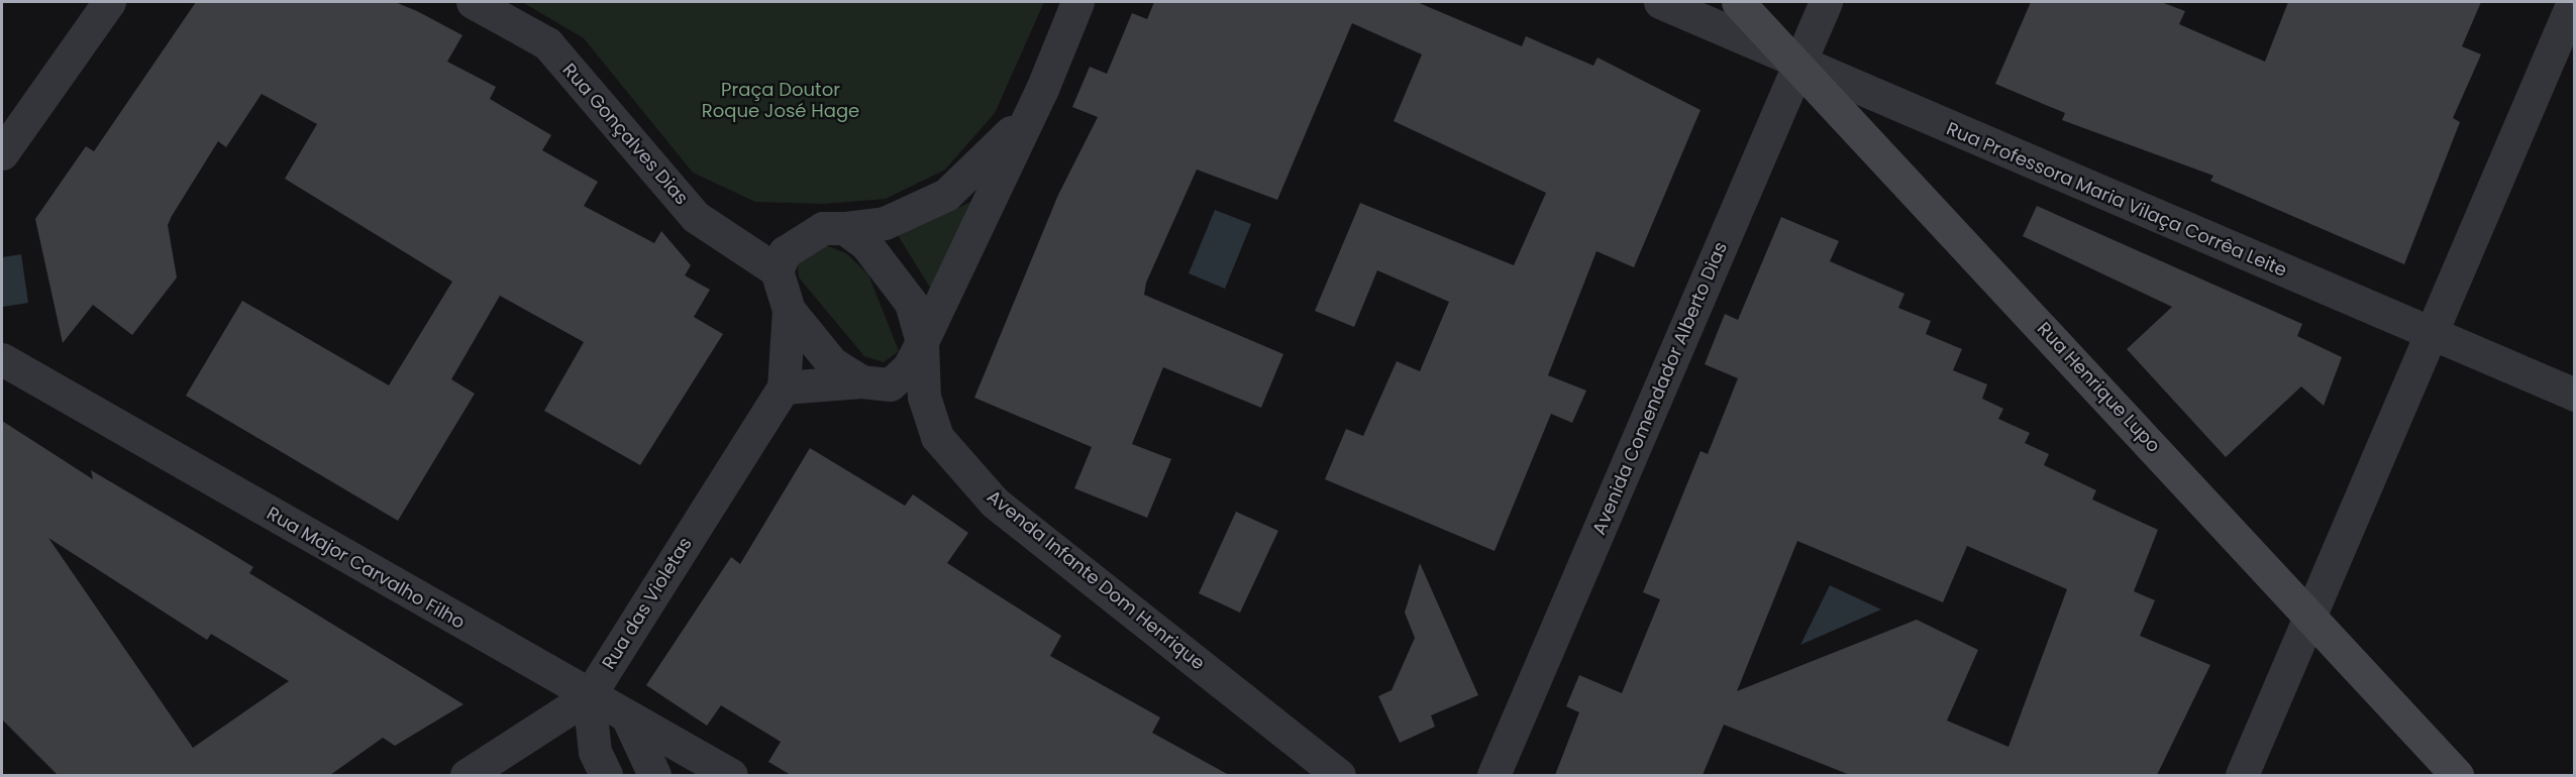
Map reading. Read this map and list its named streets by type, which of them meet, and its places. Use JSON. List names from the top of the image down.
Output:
{
  "streets": {
    "street": [
      "Rua Gonçalves Dias",
      "Rua Professora Maria Vilaça Corrêa Leite",
      "Rua Henrique Lupo",
      "Avenida Comendador Alberto Dias",
      "Rua Major Carvalho Filho",
      "Avenda Infante Dom Henrique",
      "Rua das Violetas"
    ]
  },
  "crossings": [
    ["Rua Gonçalves Dias", "Avenda Infante Dom Henrique"],
    ["Rua Gonçalves Dias", "Rua das Violetas"],
    ["Rua Professora Maria Vilaça Corrêa Leite", "Rua Henrique Lupo"],
    ["Rua Professora Maria Vilaça Corrêa Leite", "Avenida Comendador Alberto Dias"],
    ["Rua Henrique Lupo", "Avenida Comendador Alberto Dias"],
    ["Rua Major Carvalho Filho", "Rua das Violetas"],
    ["Avenda Infante Dom Henrique", "Rua das Violetas"]
  ],
  "parks": ["Praça Doutor Roque José Hage"]
}
